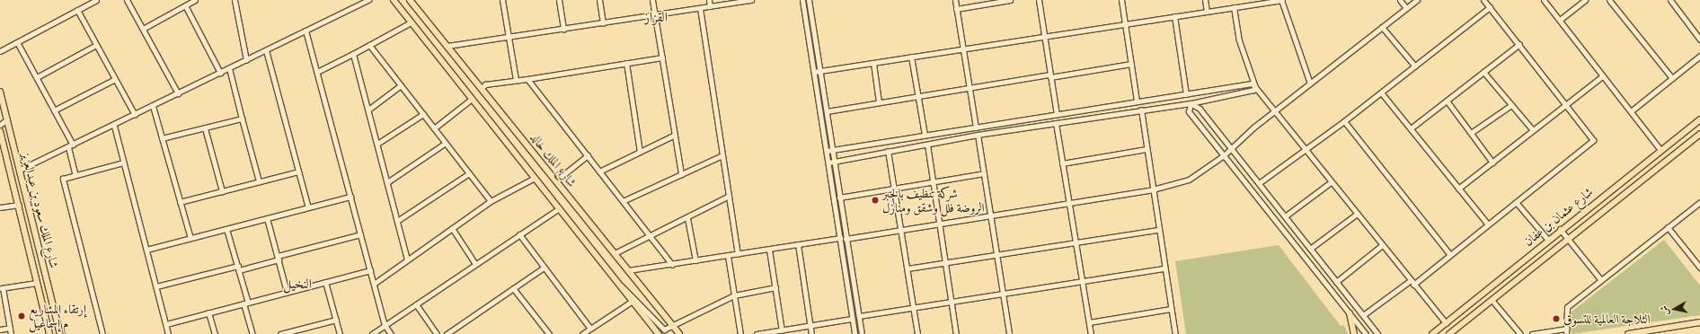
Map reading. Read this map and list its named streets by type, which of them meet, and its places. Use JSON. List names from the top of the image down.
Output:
{
  "streets": {
    "main road": ["شارع الملك خالد", "شارع الملك سعود بن عبدالعزيز", "شارع عثمان بن عفان"]
  },
  "districts": ["القزاز", "النخيل"],
  "places": ["شركة تنظيف بالخبر الروضة فلل وشقق ومنازل", "إرتقاء المشاريع م إسماعيل", "الثلاجة العالمية للتسوق"],
  "north": "left"
}
